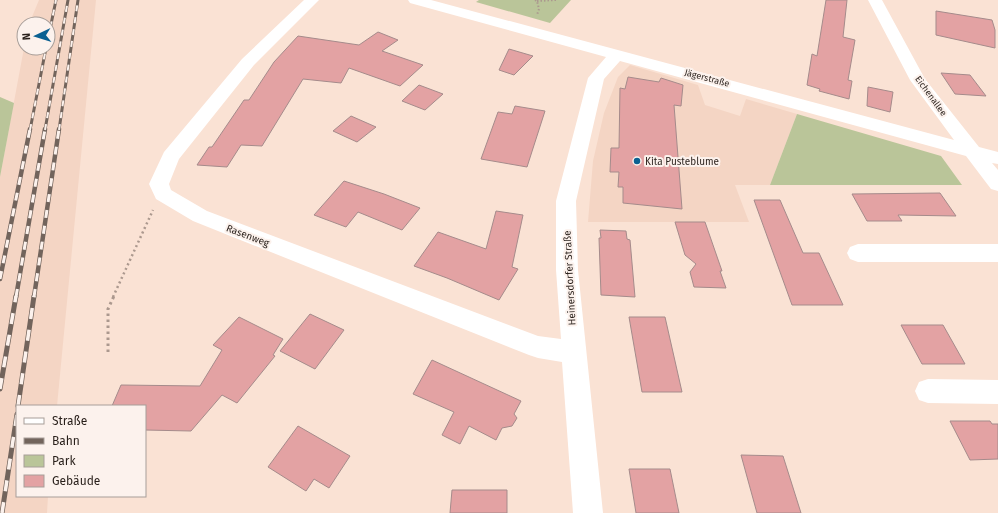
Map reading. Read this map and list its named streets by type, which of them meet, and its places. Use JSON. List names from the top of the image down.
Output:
{
  "streets": {
    "street": [
      "Jägerstraße",
      "Eichenallee",
      "Rasenweg",
      "Heinersdorfer Straße"
    ]
  },
  "crossings": [
    ["Jägerstraße", "Eichenallee"],
    ["Jägerstraße", "Heinersdorfer Straße"],
    ["Rasenweg", "Heinersdorfer Straße"]
  ],
  "places": ["Kita Pusteblume"],
  "legend": [
    "Straße",
    "Bahn",
    "Park",
    "Gebäude"
  ],
  "north": "left"
}
